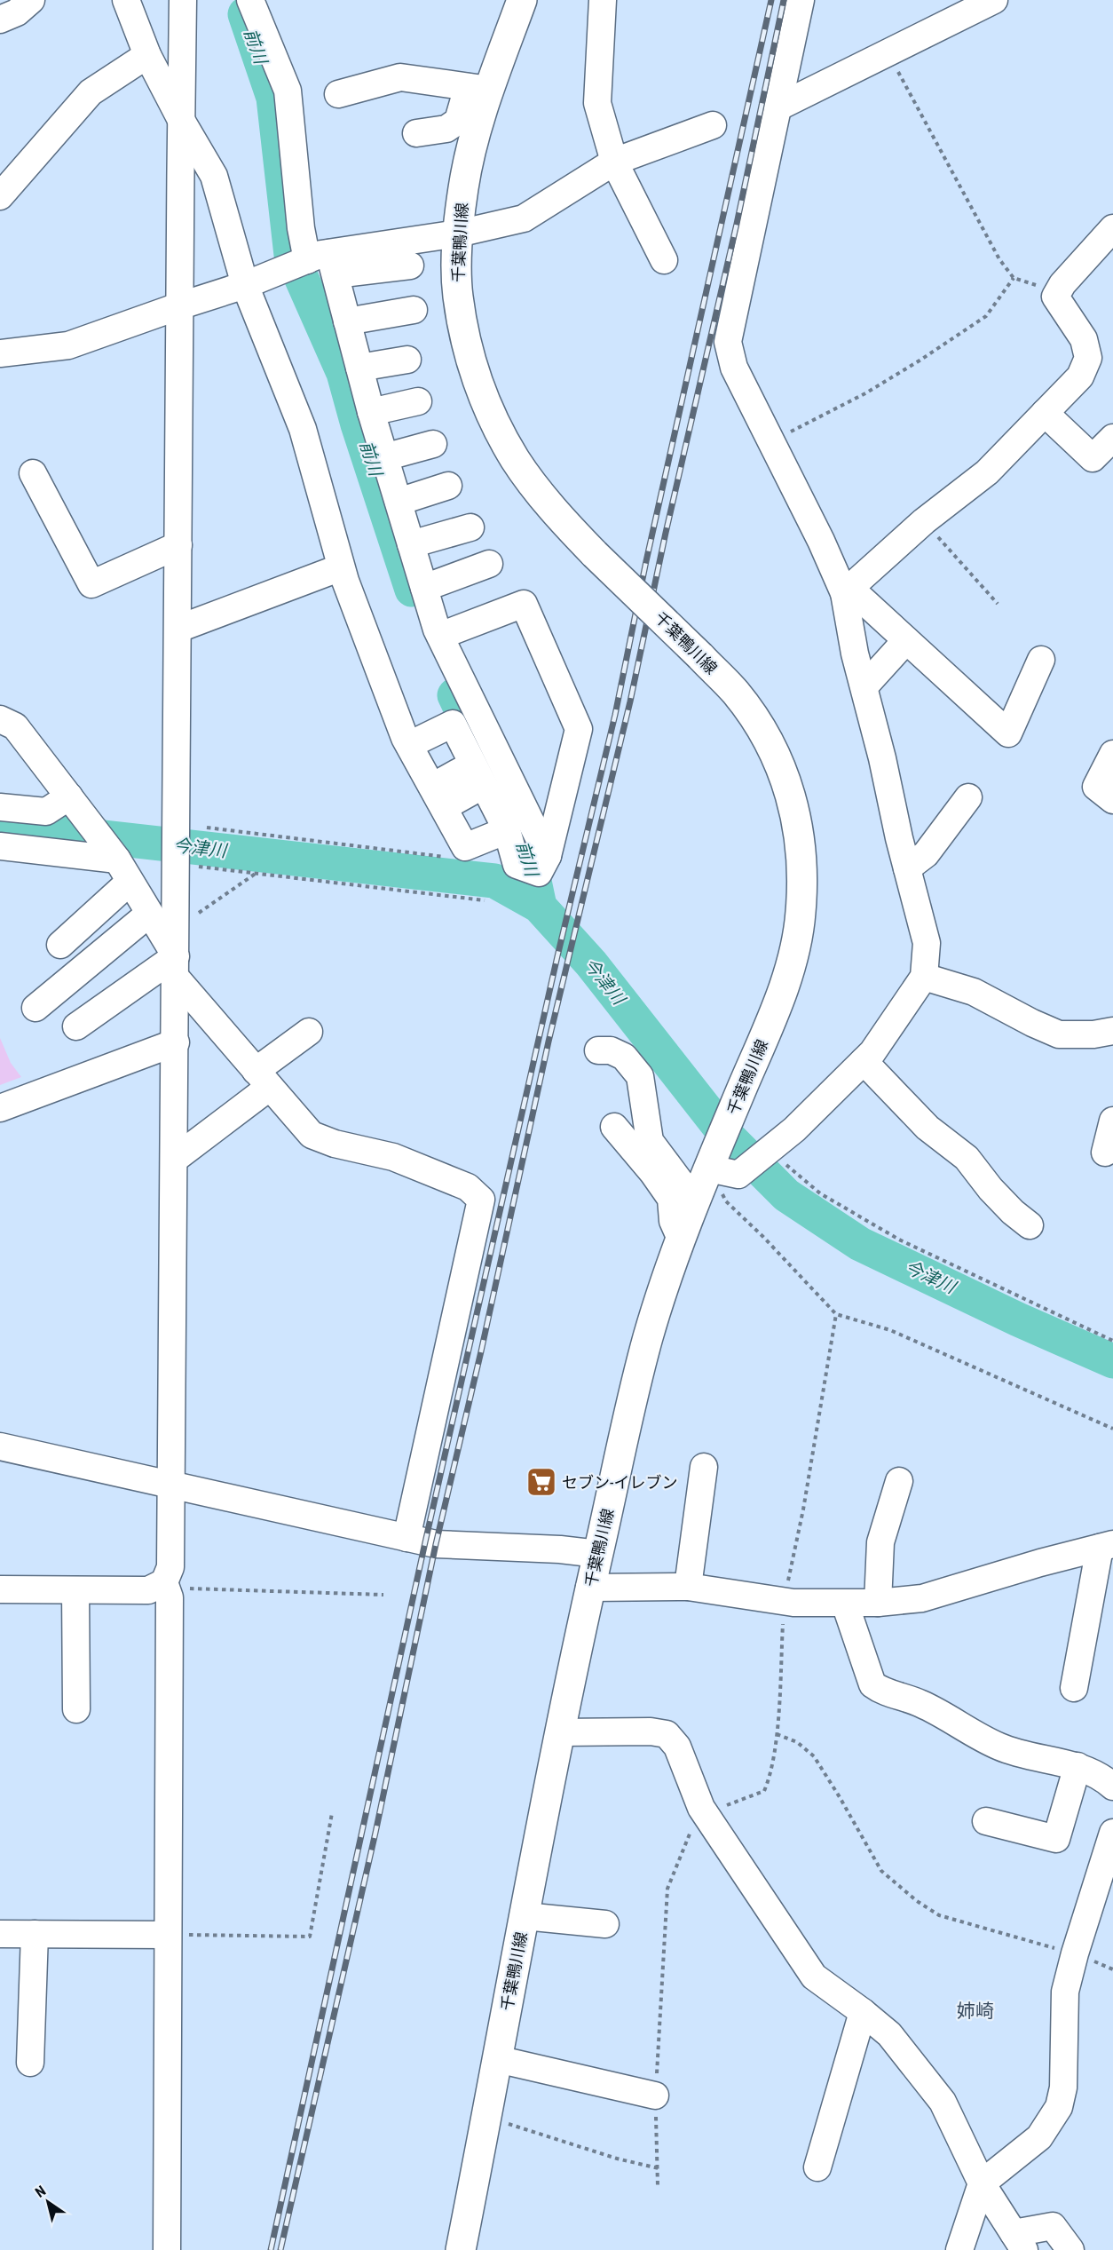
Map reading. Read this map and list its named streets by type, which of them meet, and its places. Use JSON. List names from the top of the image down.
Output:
{
  "streets": {
    "main road": ["千葉鴨川線"]
  },
  "districts": ["姉崎"],
  "water": ["前川", "今津川"],
  "places": {
    "supermarket": ["セブン-イレブン"]
  },
  "north": "top left"
}
